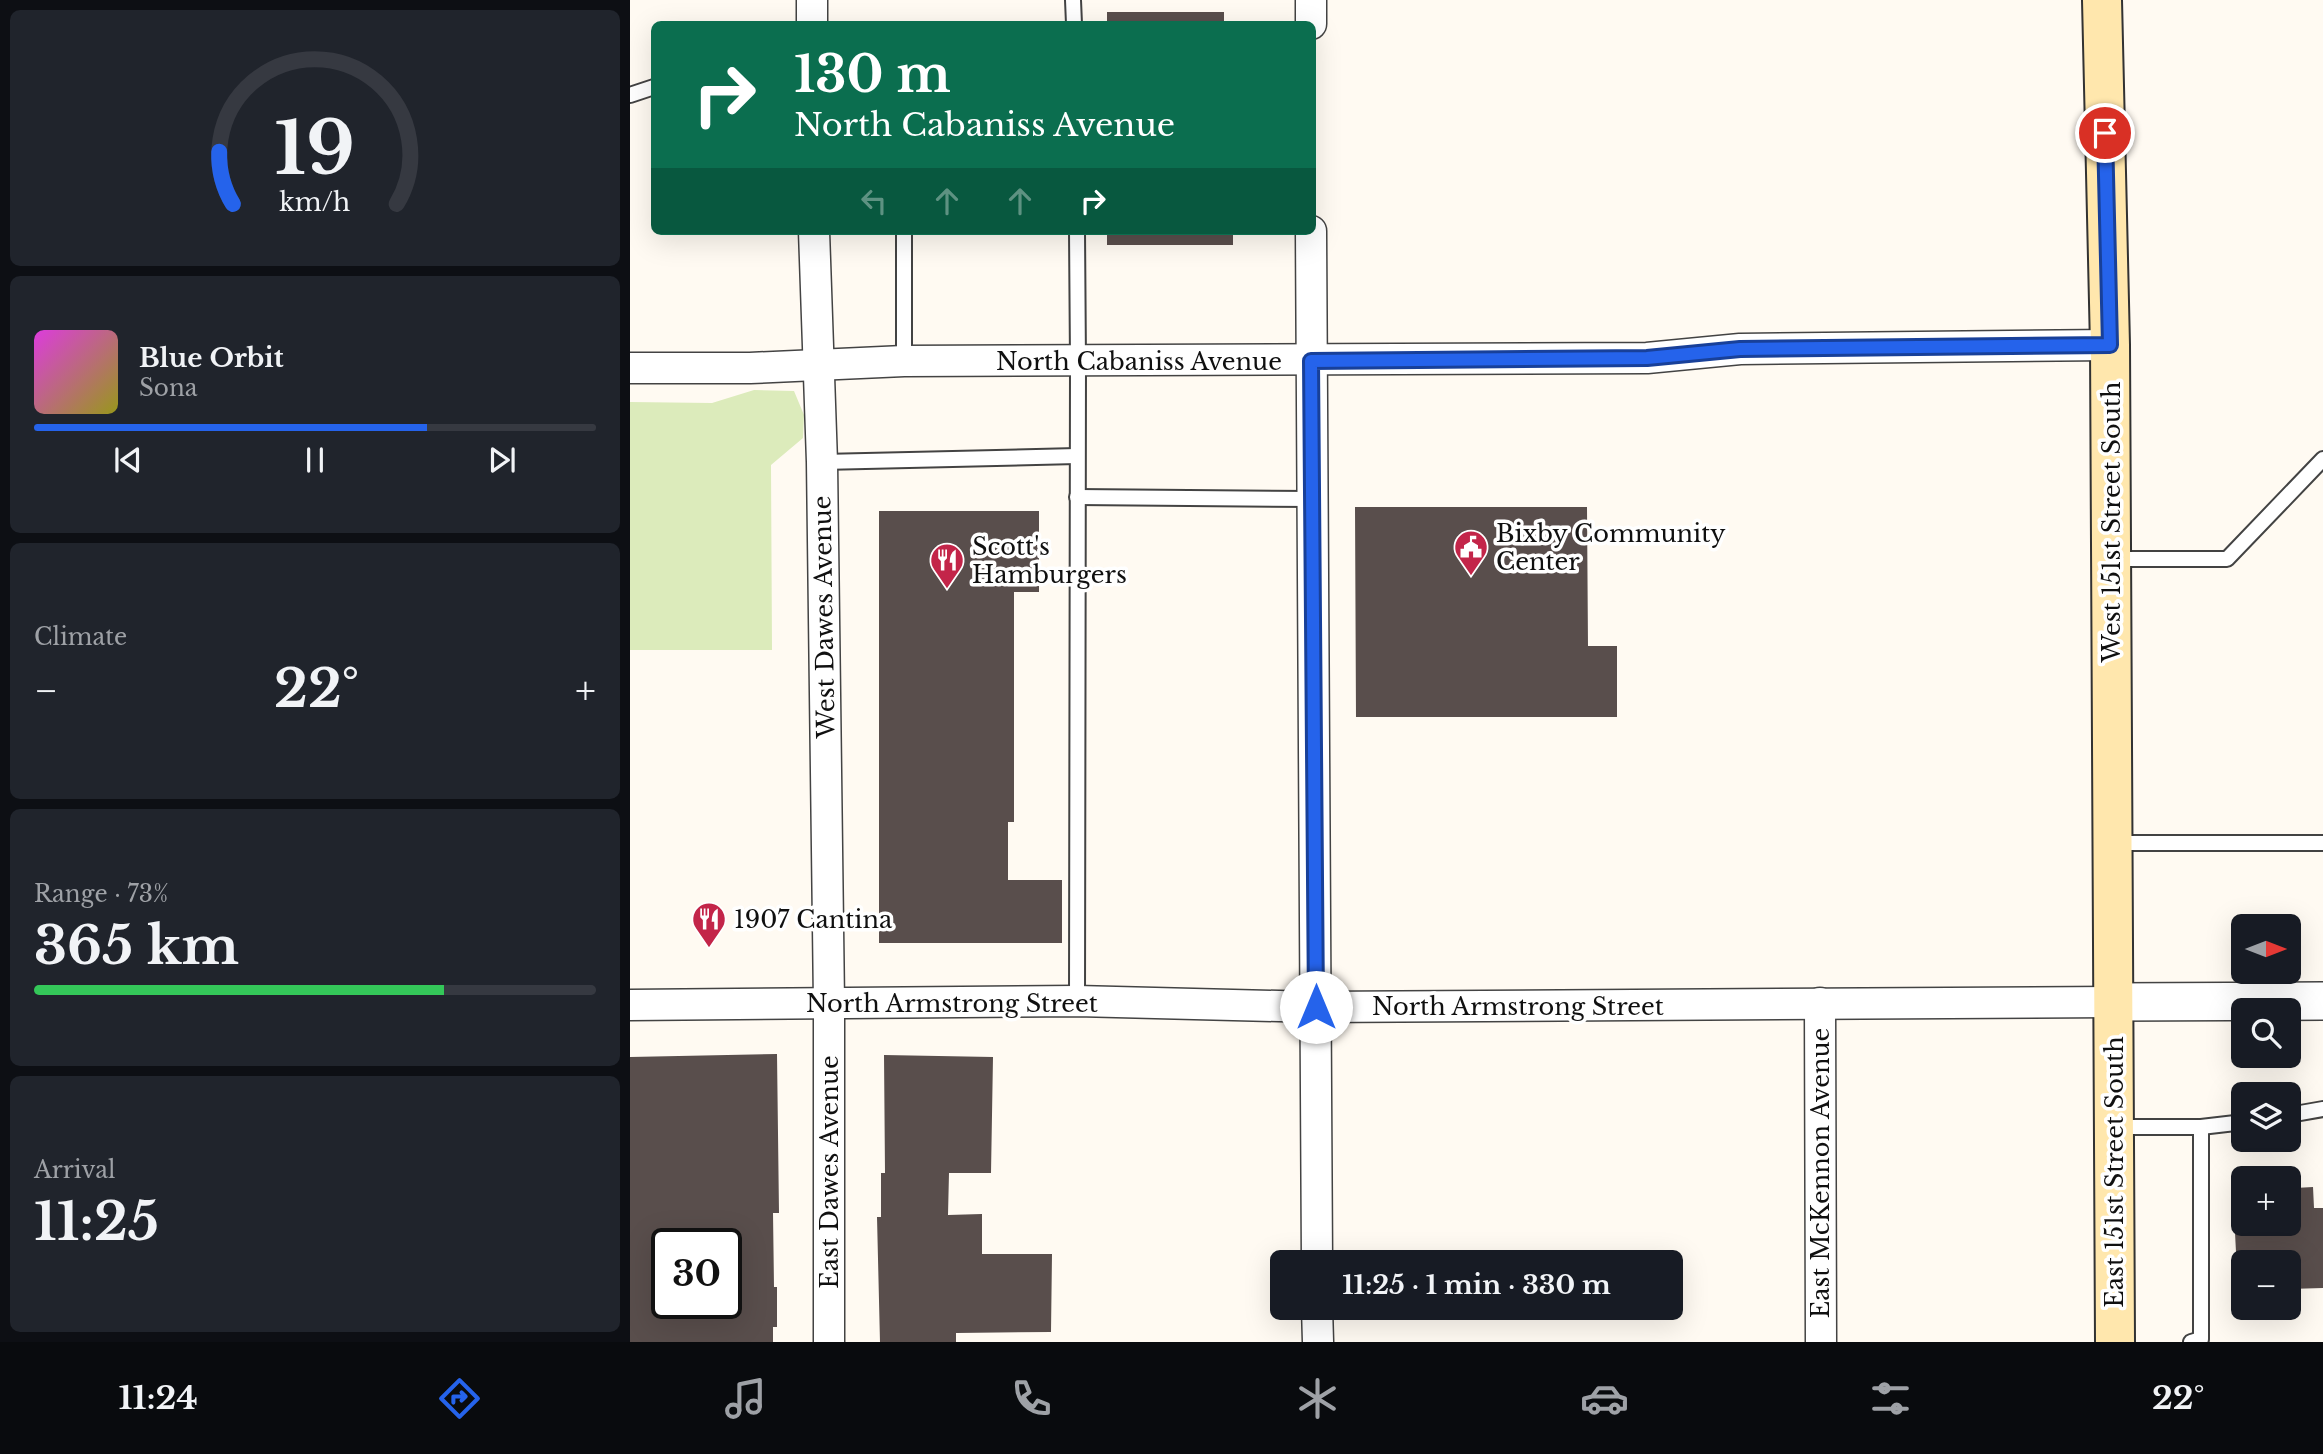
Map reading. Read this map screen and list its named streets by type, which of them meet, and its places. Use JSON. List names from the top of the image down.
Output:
{
  "streets": {
    "main road": ["West 151st Street South", "East 151st Street South"],
    "street": [
      "North Cabaniss Avenue",
      "West Dawes Avenue",
      "North Armstrong Street",
      "East Dawes Avenue",
      "East McKennon Avenue"
    ]
  },
  "crossings": [
    ["North Cabaniss Avenue", "West 151st Street South"],
    ["North Cabaniss Avenue", "West Dawes Avenue"],
    ["West 151st Street South", "North Armstrong Street"],
    ["West 151st Street South", "East 151st Street South"],
    ["West Dawes Avenue", "North Armstrong Street"],
    ["West Dawes Avenue", "East Dawes Avenue"],
    ["North Armstrong Street", "East Dawes Avenue"],
    ["North Armstrong Street", "East 151st Street South"],
    ["North Armstrong Street", "East McKennon Avenue"]
  ],
  "places": {
    "public building": ["Bixby Community Center"],
    "restaurant": ["Scott's Hamburgers", "1907 Cantina"]
  },
  "north": "right",
  "page": {
    "turn": ["130 m", "North Cabaniss Avenue"],
    "song": ["Blue Orbit", "Sona"],
    "tile": [
      "Climate",
      ["Range · 73%", "365 km"],
      ["Arrival", "11:25"]
    ],
    "heat": ["−", "22°", "+"],
    "map_buttons": ["+", "−"],
    "limit": "30",
    "trip": "11:25 · 1 min · 330 m",
    "tabs": ["11:24", "22°"],
    "gauge": ["19", "km/h"]
  }
}
